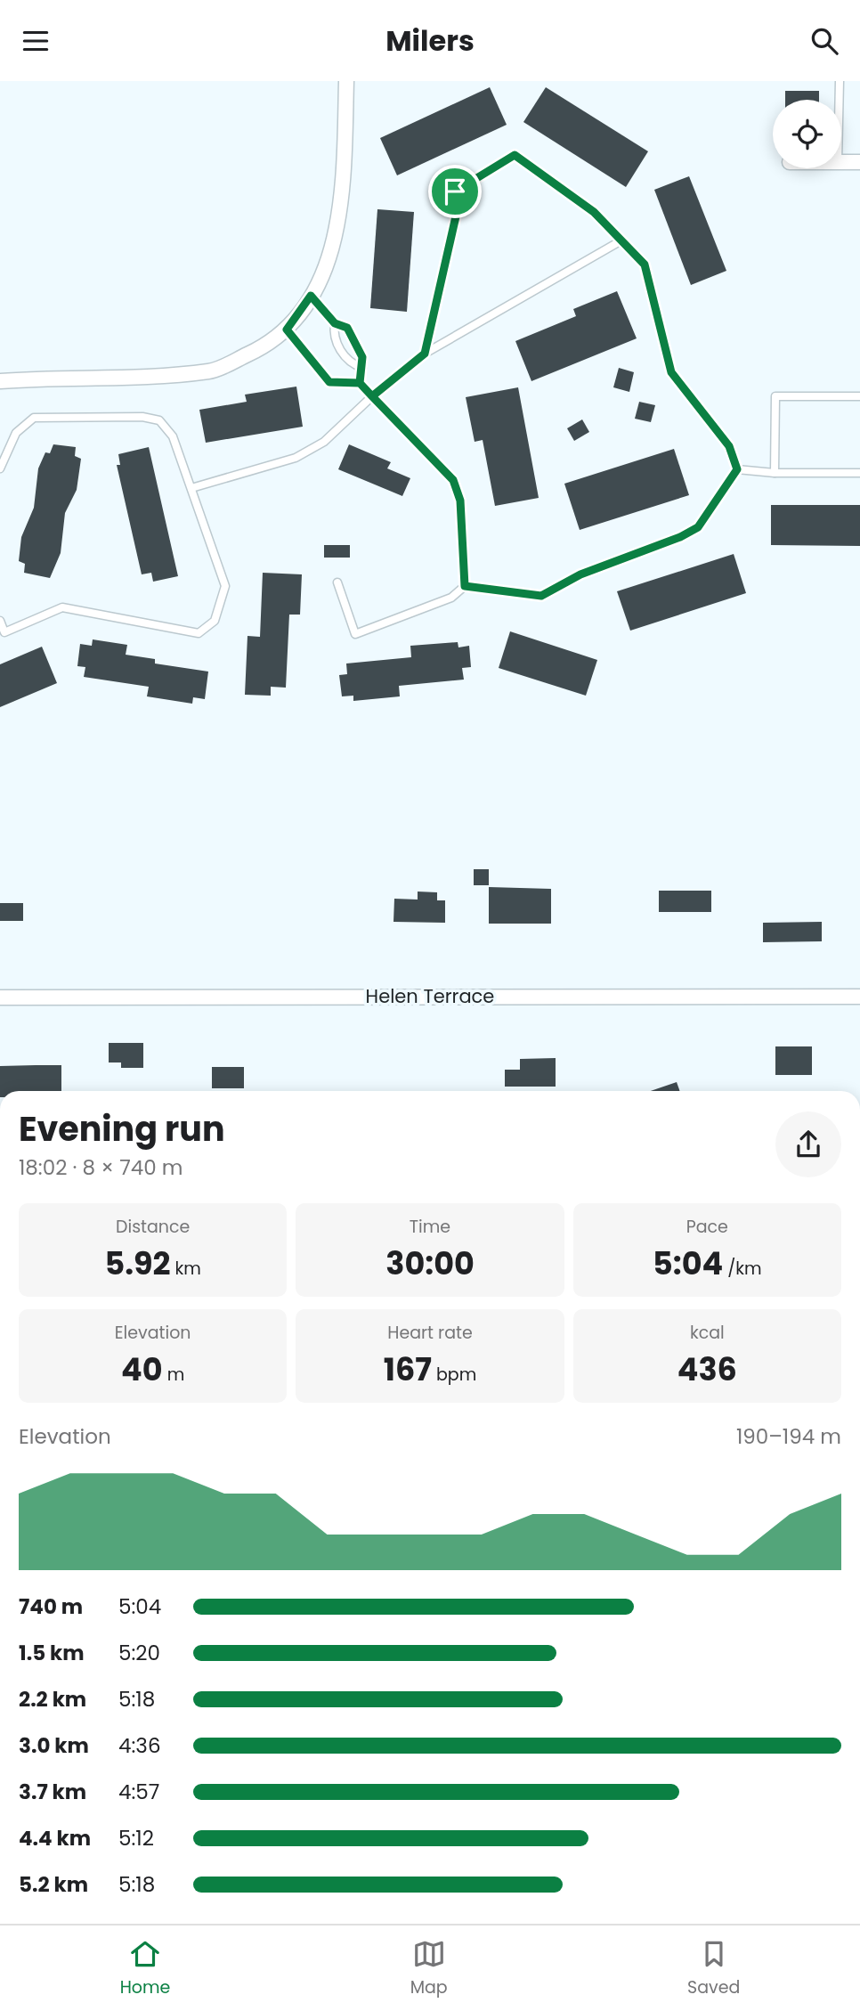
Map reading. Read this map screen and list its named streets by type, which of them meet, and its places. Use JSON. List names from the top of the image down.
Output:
{
  "streets": {
    "street": ["Helen Terrace"]
  },
  "page": {
    "header": "Milers",
    "heading": ["Evening run", "18:02 · 8 × 740 m"],
    "stats": [
      ["Distance", "5.92 km"],
      ["Time", "30:00"],
      ["Pace", "5:04 /km"],
      ["Elevation", "40 m"],
      ["Heart rate", "167 bpm"],
      ["kcal", "436"]
    ],
    "chart": ["Elevation", "190–194 m"],
    "list": [
      {
        "name": "740 m",
        "note": "5:04"
      },
      {
        "name": "1.5 km",
        "note": "5:20"
      },
      {
        "name": "2.2 km",
        "note": "5:18"
      },
      {
        "name": "3.0 km",
        "note": "4:36"
      },
      {
        "name": "3.7 km",
        "note": "4:57"
      },
      {
        "name": "4.4 km",
        "note": "5:12"
      },
      {
        "name": "5.2 km",
        "note": "5:18"
      }
    ],
    "tabs": ["Home", "Map", "Saved"]
  }
}
